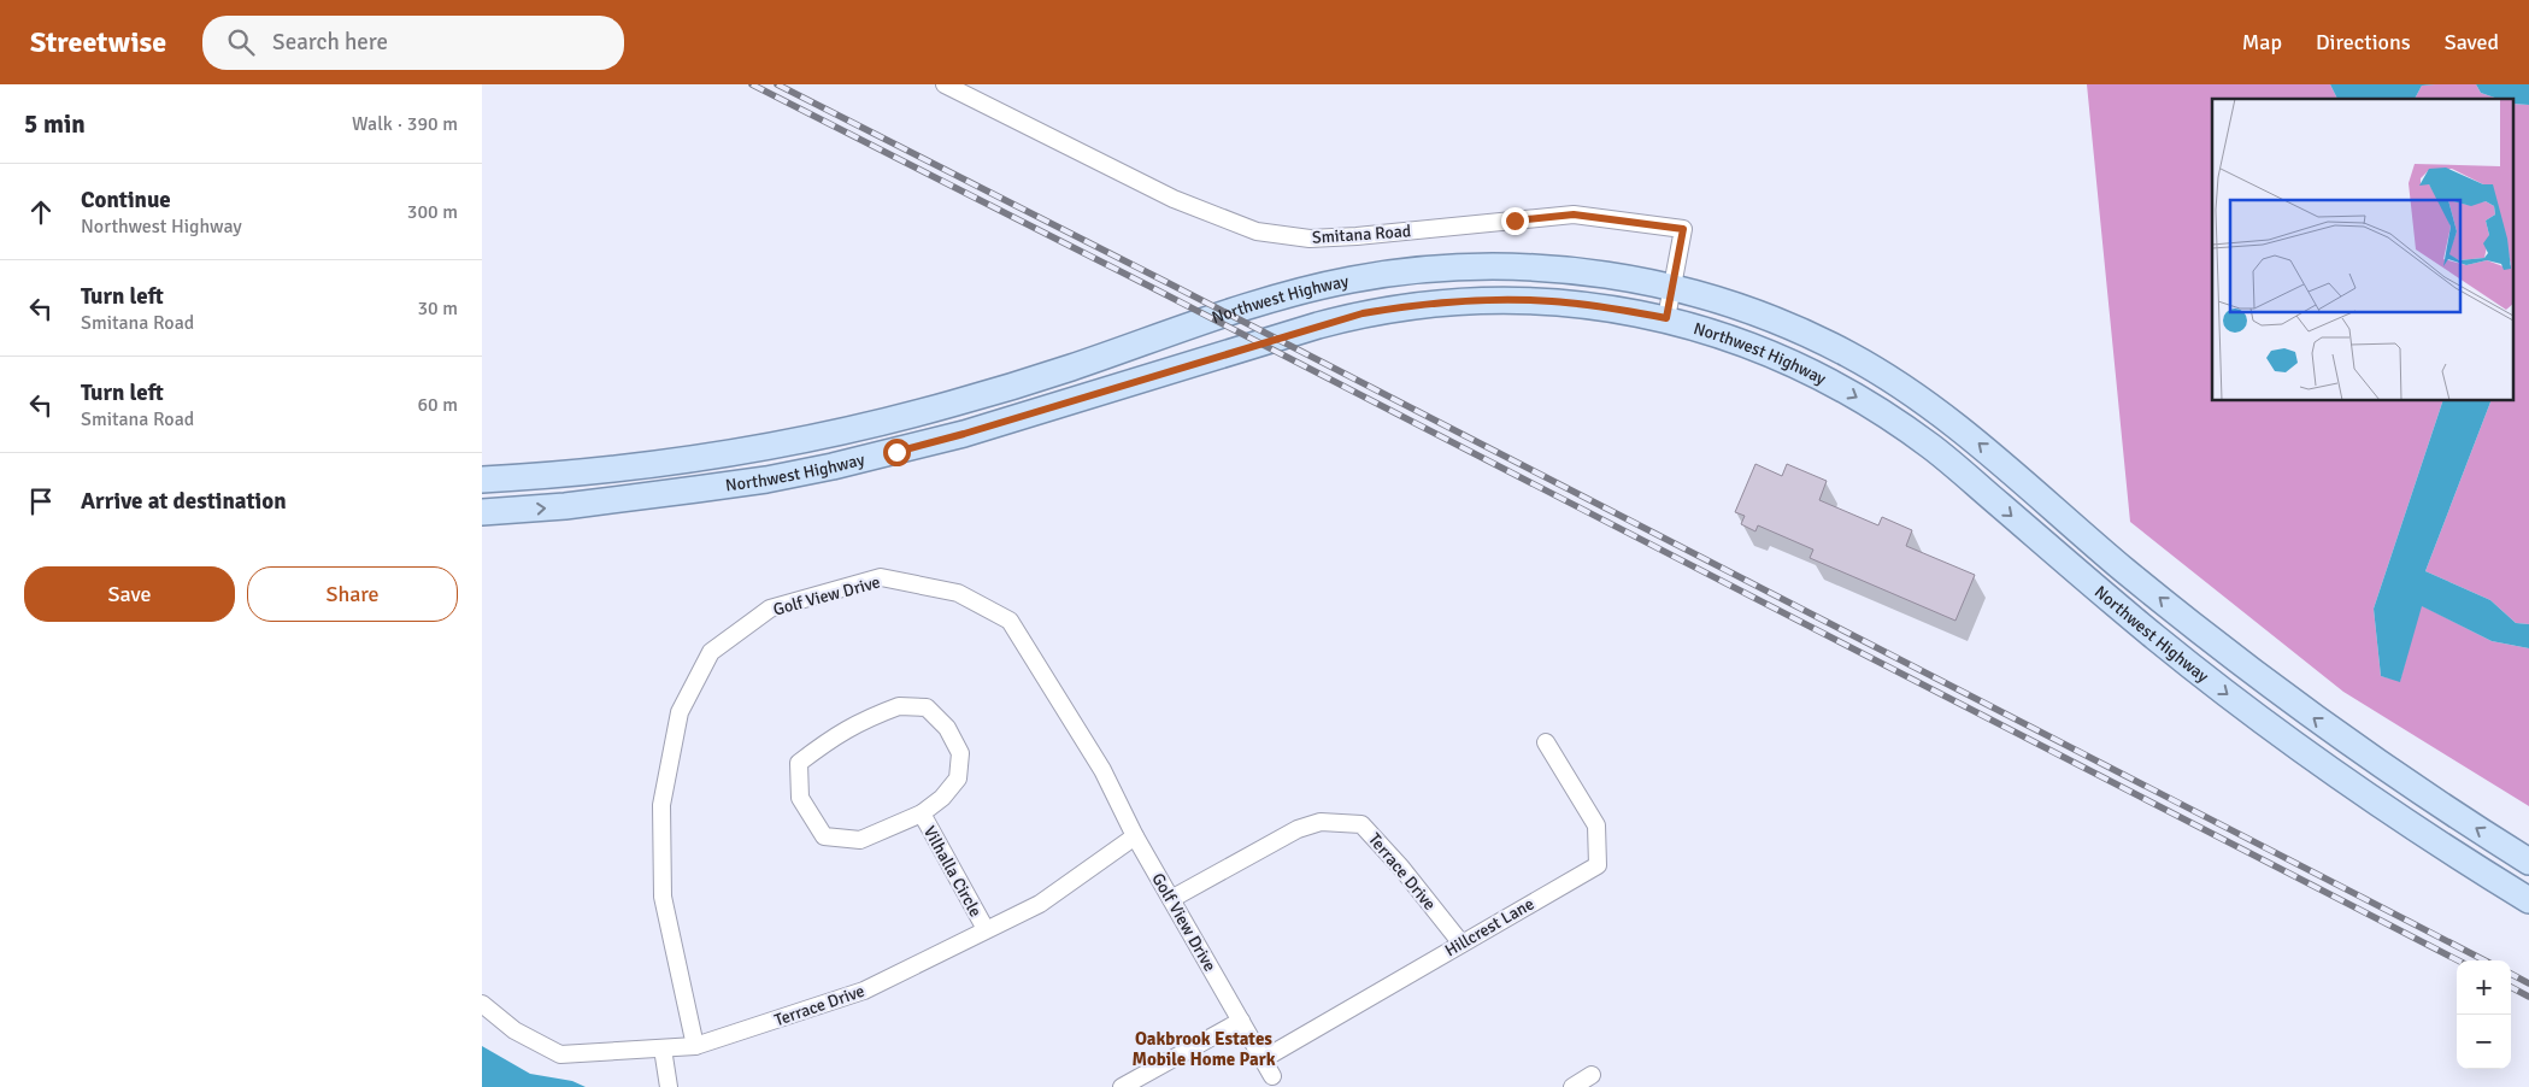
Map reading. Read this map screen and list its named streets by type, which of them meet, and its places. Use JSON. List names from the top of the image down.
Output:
{
  "streets": {
    "main road": ["Northwest Highway"],
    "street": [
      "Smitana Road",
      "Golf View Drive",
      "Vilhalla Circle",
      "Terrace Drive",
      "Hillcrest Lane"
    ]
  },
  "crossings": [
    ["Smitana Road", "Northwest Highway"],
    ["Golf View Drive", "Terrace Drive"],
    ["Golf View Drive", "Hillcrest Lane"],
    ["Vilhalla Circle", "Terrace Drive"],
    ["Terrace Drive", "Hillcrest Lane"]
  ],
  "districts": ["Oakbrook Estates Mobile Home Park"],
  "page": {
    "header": "Streetwise",
    "search": "Search here",
    "nav": ["Map", "Directions", "Saved"],
    "heading": ["5 min", "Walk · 390 m"],
    "list": [
      ["Continue", "Northwest Highway", "300 m"],
      ["Turn left", "Smitana Road", "30 m"],
      ["Turn left", "Smitana Road", "60 m"],
      "Arrive at destination"
    ],
    "buttons": ["Save", "Share"],
    "map_buttons": ["+", "−"]
  }
}
